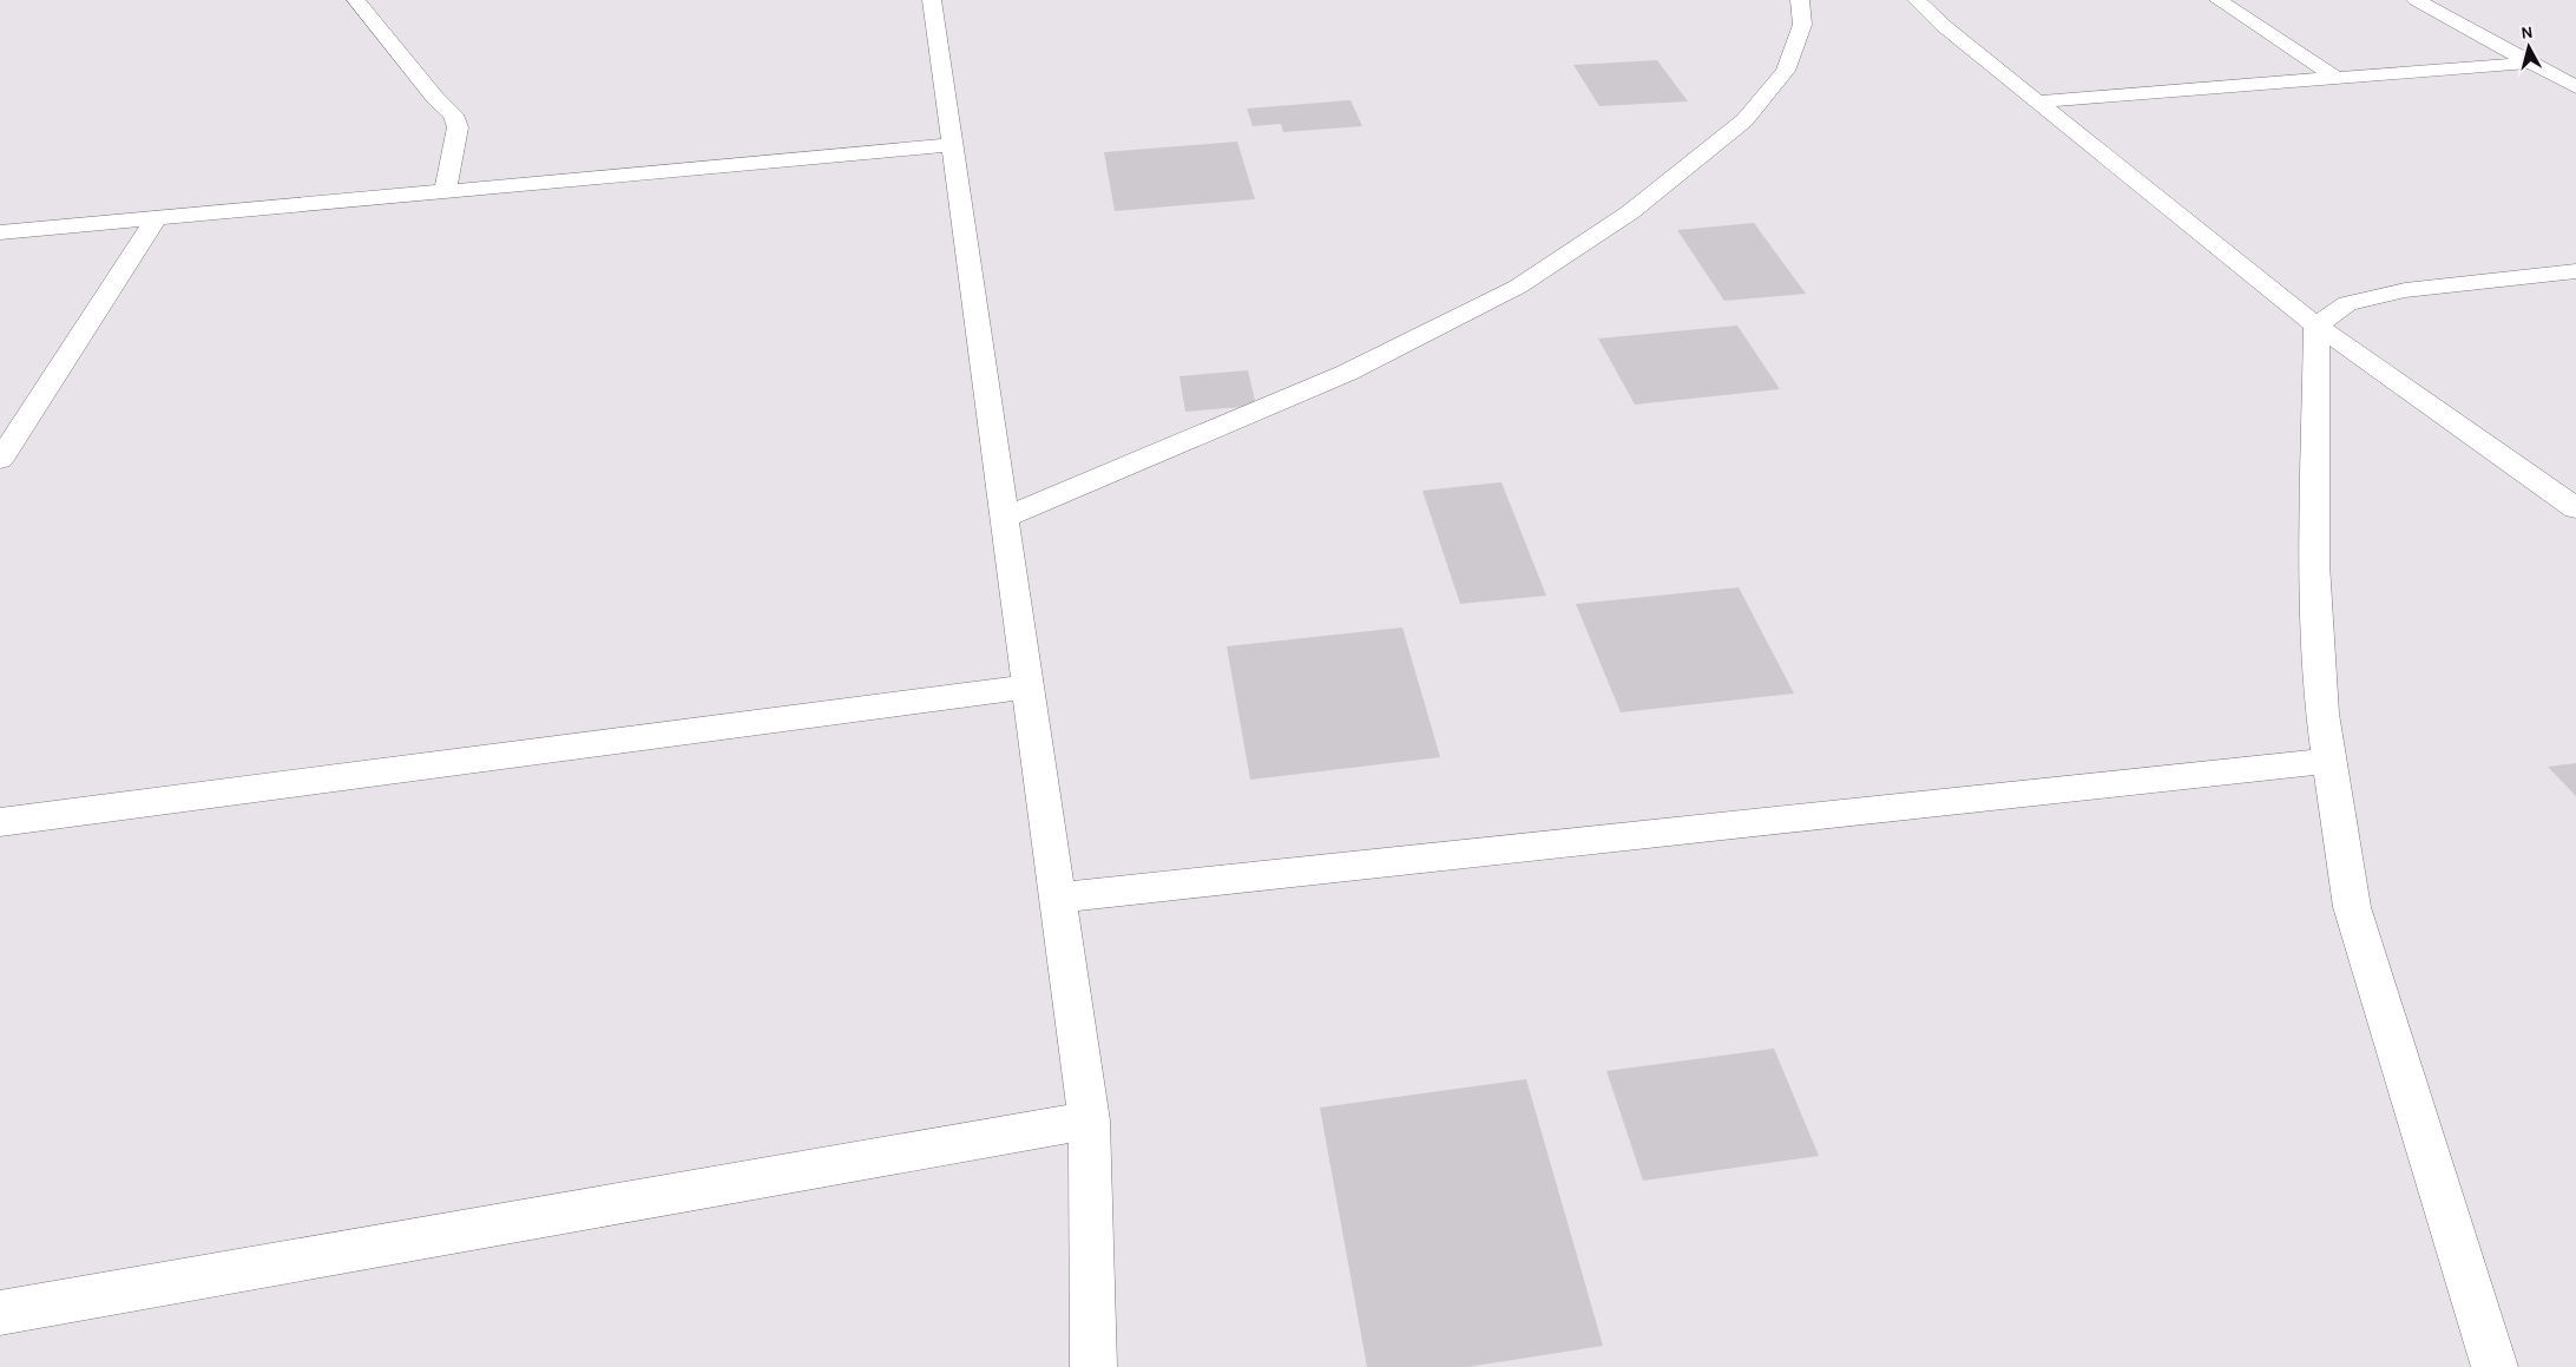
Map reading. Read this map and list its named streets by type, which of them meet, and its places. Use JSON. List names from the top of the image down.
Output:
{
  "north": "top"
}
